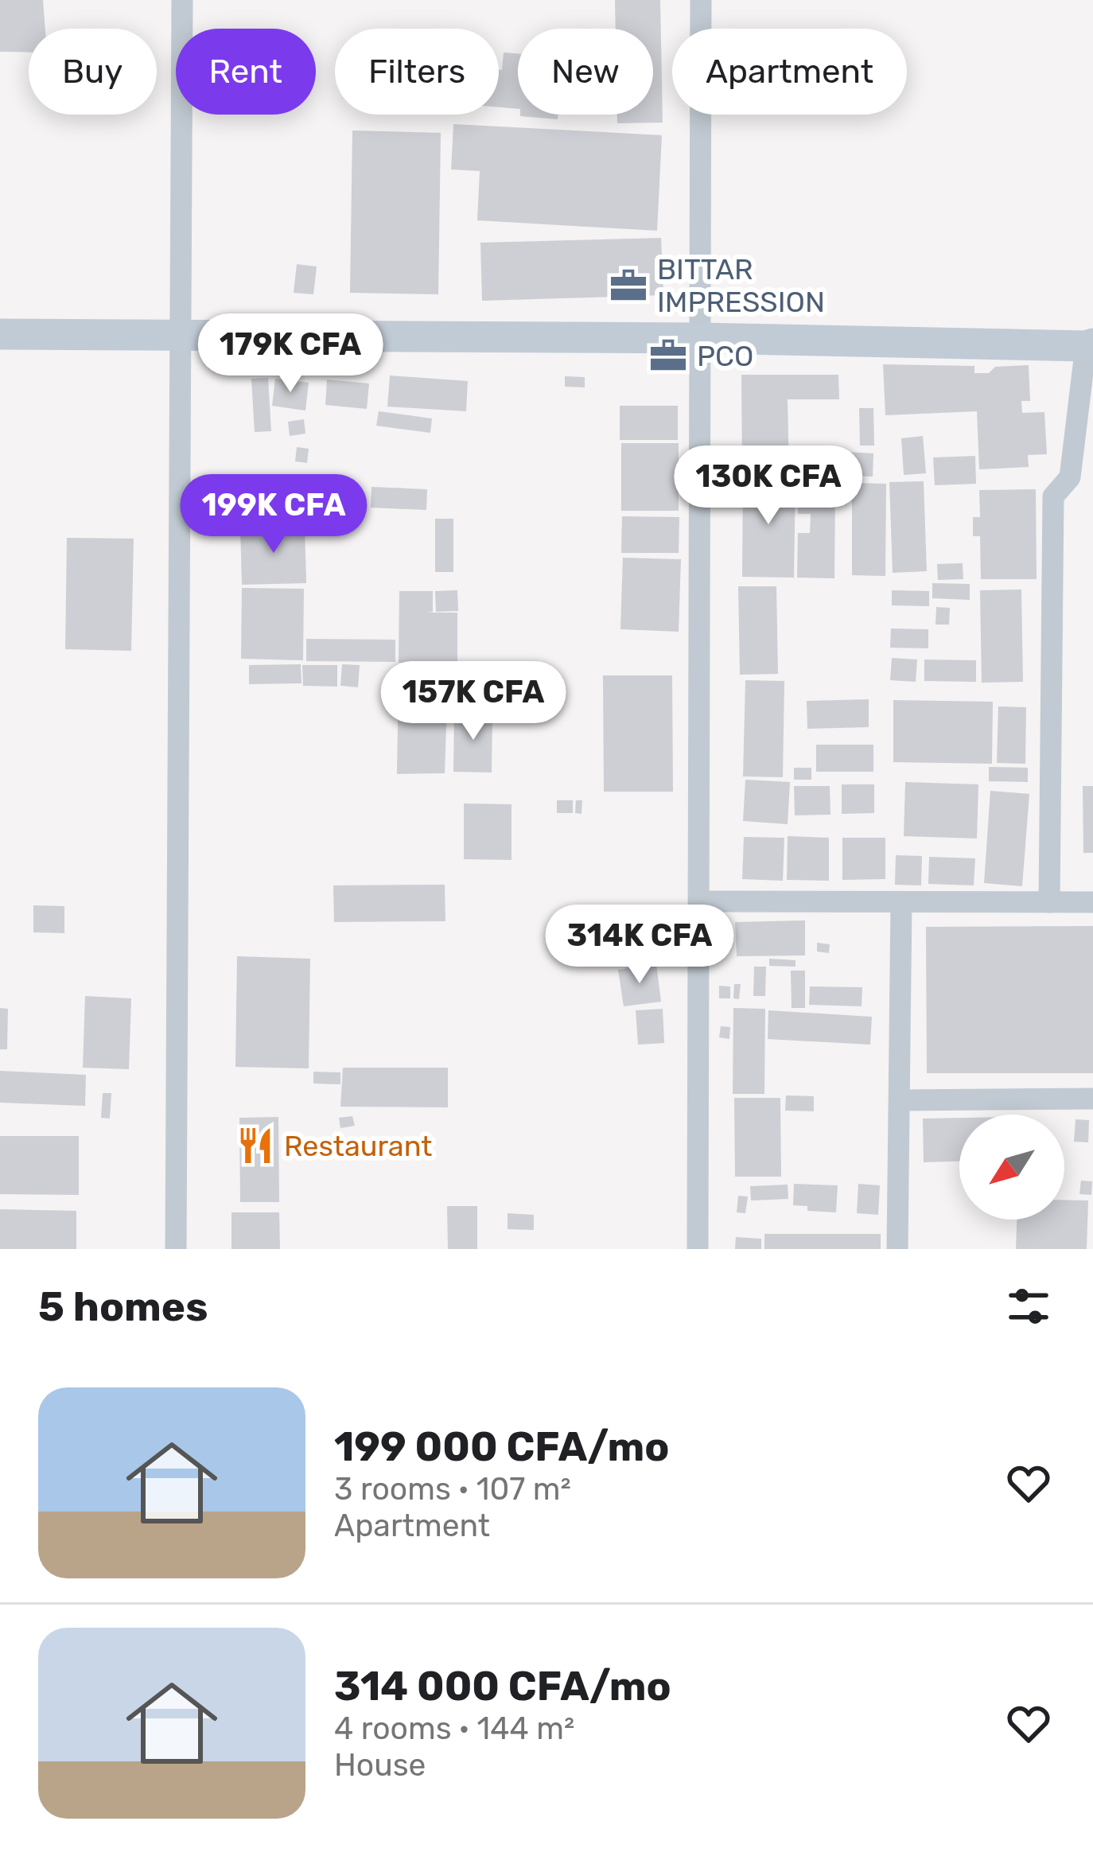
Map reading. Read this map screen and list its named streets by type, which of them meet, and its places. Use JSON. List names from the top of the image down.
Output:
{
  "places": {
    "office": ["BITTAR IMPRESSION", "PCO"],
    "restaurant": ["Restaurant"]
  },
  "north": "bottom left",
  "page": {
    "chip": [
      "Buy",
      "Rent",
      "Filters",
      "New",
      "Apartment"
    ],
    "price": [
      "179K CFA",
      "130K CFA",
      "199K CFA",
      "157K CFA",
      "314K CFA"
    ],
    "heading": "5 homes",
    "list": [
      {
        "name": "199 000 CFA/mo",
        "note": "3 rooms · 107 m² · Apartment"
      },
      {
        "name": "314 000 CFA/mo",
        "note": "4 rooms · 144 m² · House"
      }
    ]
  }
}
